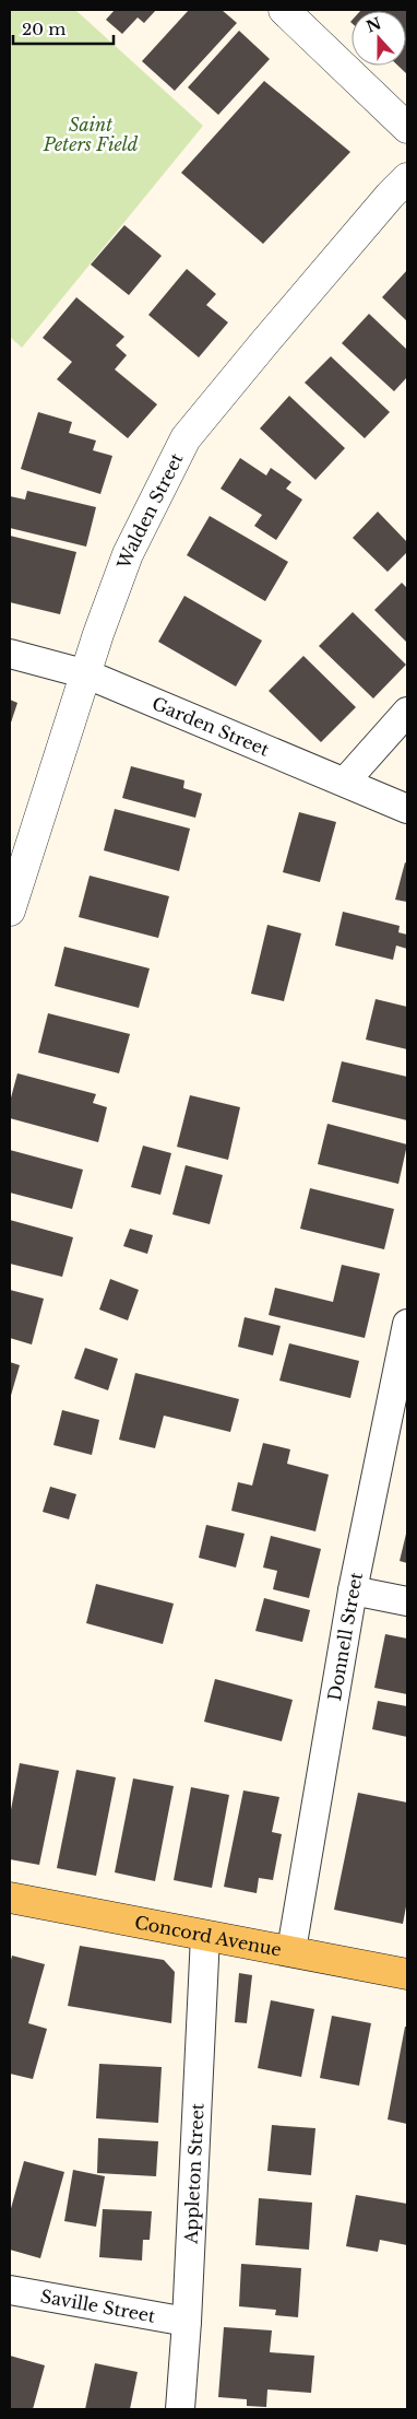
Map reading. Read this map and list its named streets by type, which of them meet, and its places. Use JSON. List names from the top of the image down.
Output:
{
  "streets": {
    "main road": ["Concord Avenue"],
    "street": [
      "Walden Street",
      "Garden Street",
      "Donnell Street",
      "Appleton Street",
      "Saville Street"
    ]
  },
  "crossings": [
    ["Walden Street", "Garden Street"],
    ["Donnell Street", "Concord Avenue"],
    ["Concord Avenue", "Appleton Street"],
    ["Appleton Street", "Saville Street"]
  ],
  "parks": ["Saint Peters Field"],
  "scale_bar": "20 m",
  "north": "top"
}
